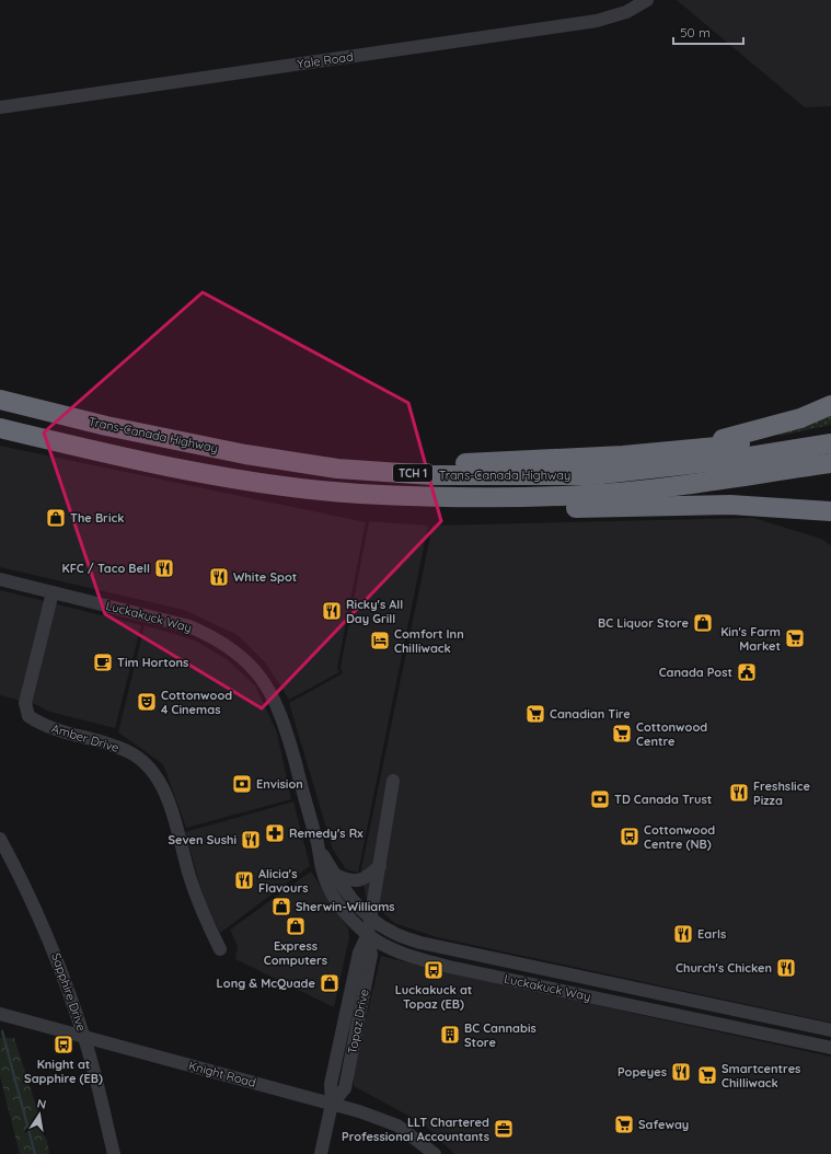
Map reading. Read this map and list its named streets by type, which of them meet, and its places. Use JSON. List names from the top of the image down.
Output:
{
  "streets": {
    "highway": ["Trans-Canada Highway", "TCH 1"],
    "street": [
      "Yale Road",
      "Luckakuck Way",
      "Amber Drive",
      "Sapphire Drive",
      "Topaz Drive",
      "Knight Road"
    ]
  },
  "crossings": [
    ["Luckakuck Way", "Amber Drive"],
    ["Luckakuck Way", "Topaz Drive"],
    ["Sapphire Drive", "Knight Road"],
    ["Topaz Drive", "Knight Road"]
  ],
  "places": {
    "shop": [
      "The Brick",
      "BC Liquor Store",
      "Sherwin-Williams",
      "Express Computers",
      "Long & McQuade"
    ],
    "restaurant": [
      "KFC / Taco Bell",
      "White Spot",
      "Ricky's All Day Grill",
      "Freshslice Pizza",
      "Seven Sushi",
      "Alicia's Flavours",
      "Earls",
      "Church's Chicken",
      "Popeyes"
    ],
    "supermarket": [
      "Kin's Farm Market",
      "Canadian Tire",
      "Cottonwood Centre",
      "Smartcentres Chilliwack",
      "Safeway"
    ],
    "hotel": ["Comfort Inn Chilliwack"],
    "cafe": ["Tim Hortons"],
    "public building": ["Canada Post"],
    "theatre": ["Cottonwood 4 Cinemas"],
    "bank": ["Envision", "TD Canada Trust"],
    "pharmacy": ["Remedy's Rx"],
    "bus stop": ["Cottonwood Centre (NB)", "Luckakuck at Topaz (EB)", "Knight at Sapphire (EB)"],
    "building": ["BC Cannabis Store"],
    "office": ["LLT Chartered Professional Accountants"]
  },
  "scale_bar": "50 m",
  "north": "top"
}
